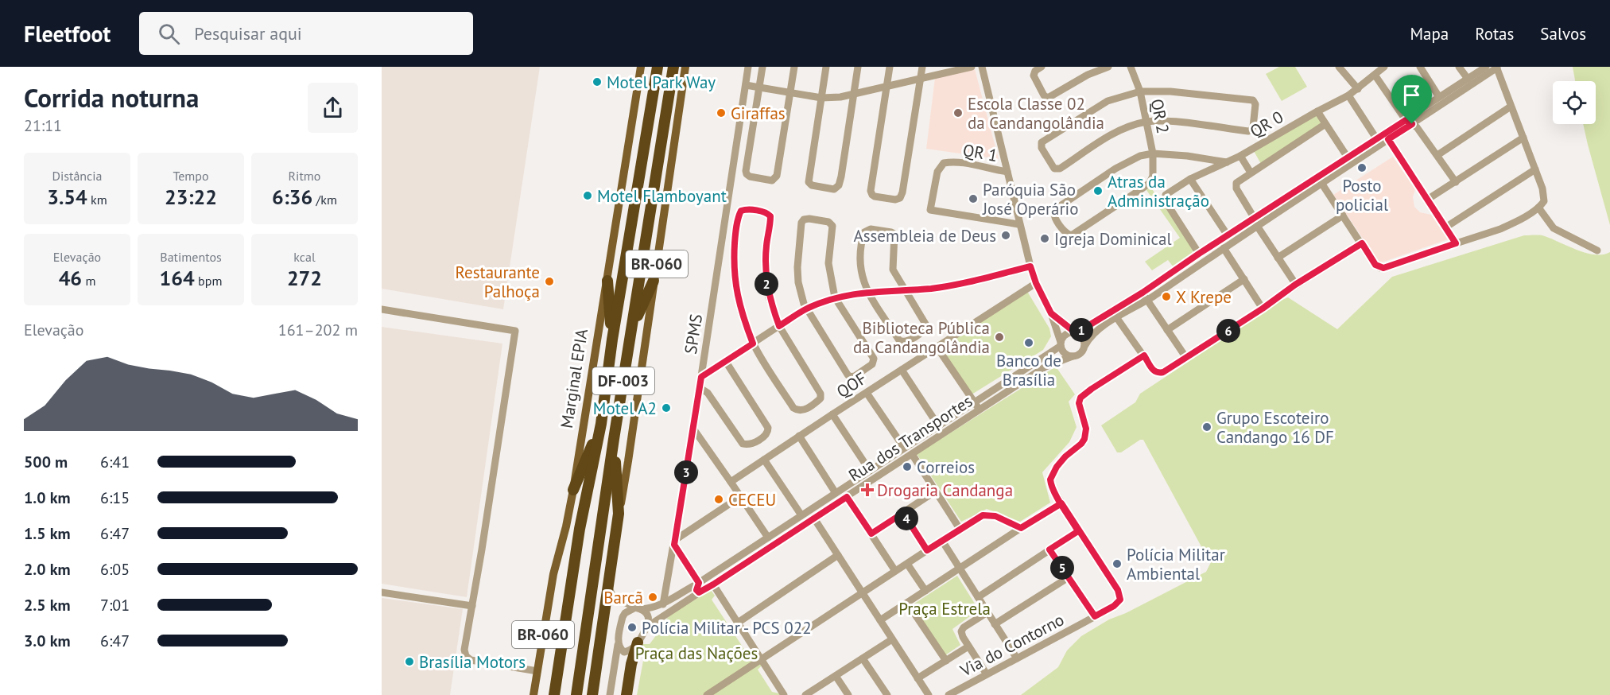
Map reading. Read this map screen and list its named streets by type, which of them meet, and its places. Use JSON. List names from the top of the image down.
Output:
{
  "streets": {
    "highway": ["BR-060", "DF-003"],
    "main road": ["Marginal EPIA"],
    "street": [
      "QR 2",
      "QR 0",
      "QR 1",
      "SPMS",
      "QOF",
      "Rua dos Transportes",
      "Via do Contorno"
    ]
  },
  "crossings": [
    ["SPMS", "Rua dos Transportes"]
  ],
  "parks": ["Praça Estrela", "Praça das Nações"],
  "places": {
    "other": [
      "Motel Park Way",
      "Giraffas",
      "Escola Classe 02 da Candangolândia",
      "Posto policial",
      "Atras da Administração",
      "Motel Flamboyant",
      "Paróquia São José Operário",
      "Assembleia de Deus",
      "Igreja Dominical",
      "Restaurante Palhoça",
      "X Krepe",
      "Biblioteca Pública da Candangolândia",
      "Banco de Brasília",
      "Motel A2",
      "Grupo Escoteiro Candango 16 DF",
      "Correios",
      "CECEU",
      "Polícia Militar Ambiental",
      "Barcã",
      "Polícia Militar - PCS 022",
      "Brasília Motors"
    ],
    "health": ["Drogaria Candanga"]
  },
  "page": {
    "header": "Fleetfoot",
    "search": "Pesquisar aqui",
    "nav": ["Mapa", "Rotas", "Salvos"],
    "heading": ["Corrida noturna", "21:11"],
    "stats": [
      ["Distância", "3.54 km"],
      ["Tempo", "23:22"],
      ["Ritmo", "6:36 /km"],
      ["Elevação", "46 m"],
      ["Batimentos", "164 bpm"],
      ["kcal", "272"]
    ],
    "pins": [
      "2",
      "1",
      "6",
      "3",
      "4",
      "5"
    ],
    "chart": ["Elevação", "161–202 m"],
    "list": [
      {
        "name": "500 m",
        "note": "6:41"
      },
      {
        "name": "1.0 km",
        "note": "6:15"
      },
      {
        "name": "1.5 km",
        "note": "6:47"
      },
      {
        "name": "2.0 km",
        "note": "6:05"
      },
      {
        "name": "2.5 km",
        "note": "7:01"
      },
      {
        "name": "3.0 km",
        "note": "6:47"
      }
    ]
  }
}
